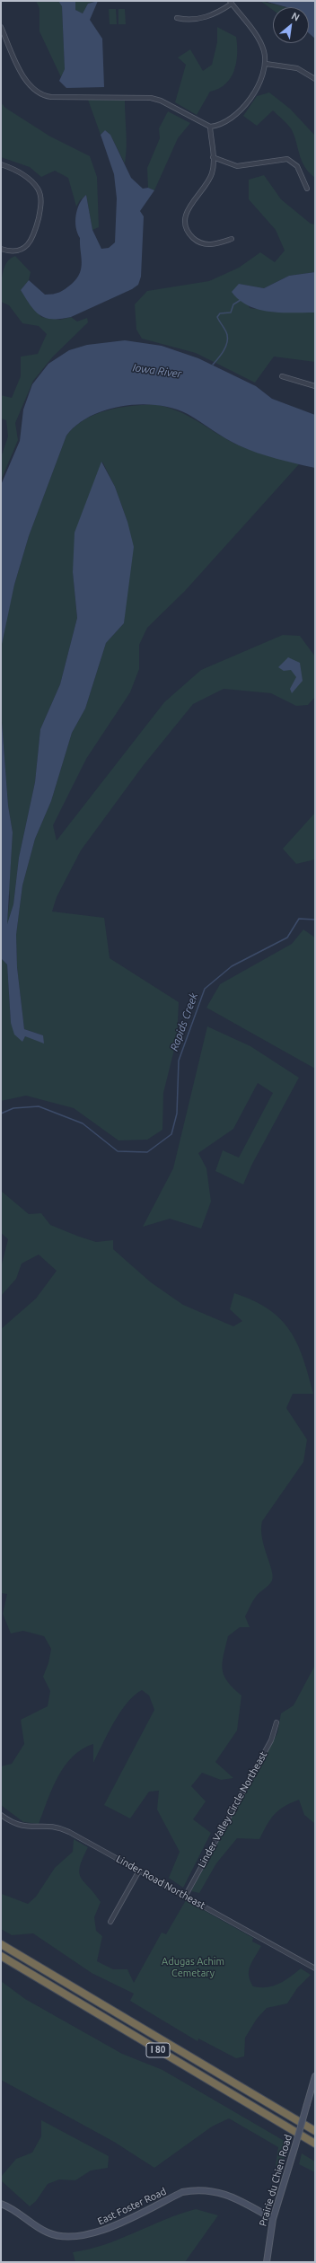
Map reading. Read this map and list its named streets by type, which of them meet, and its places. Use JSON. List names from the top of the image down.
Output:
{
  "streets": {
    "highway": ["I 80"],
    "street": [
      "Linder Valley Circle Northeast",
      "Linder Road Northeast",
      "Prairie du Chien Road",
      "East Foster Road"
    ]
  },
  "crossings": [
    ["Linder Valley Circle Northeast", "Linder Road Northeast"],
    ["Prairie du Chien Road", "East Foster Road"]
  ],
  "water": ["Iowa River", "Rapids Creek"],
  "parks": ["Adugas Achim Cemetary"],
  "north": "top right"
}
